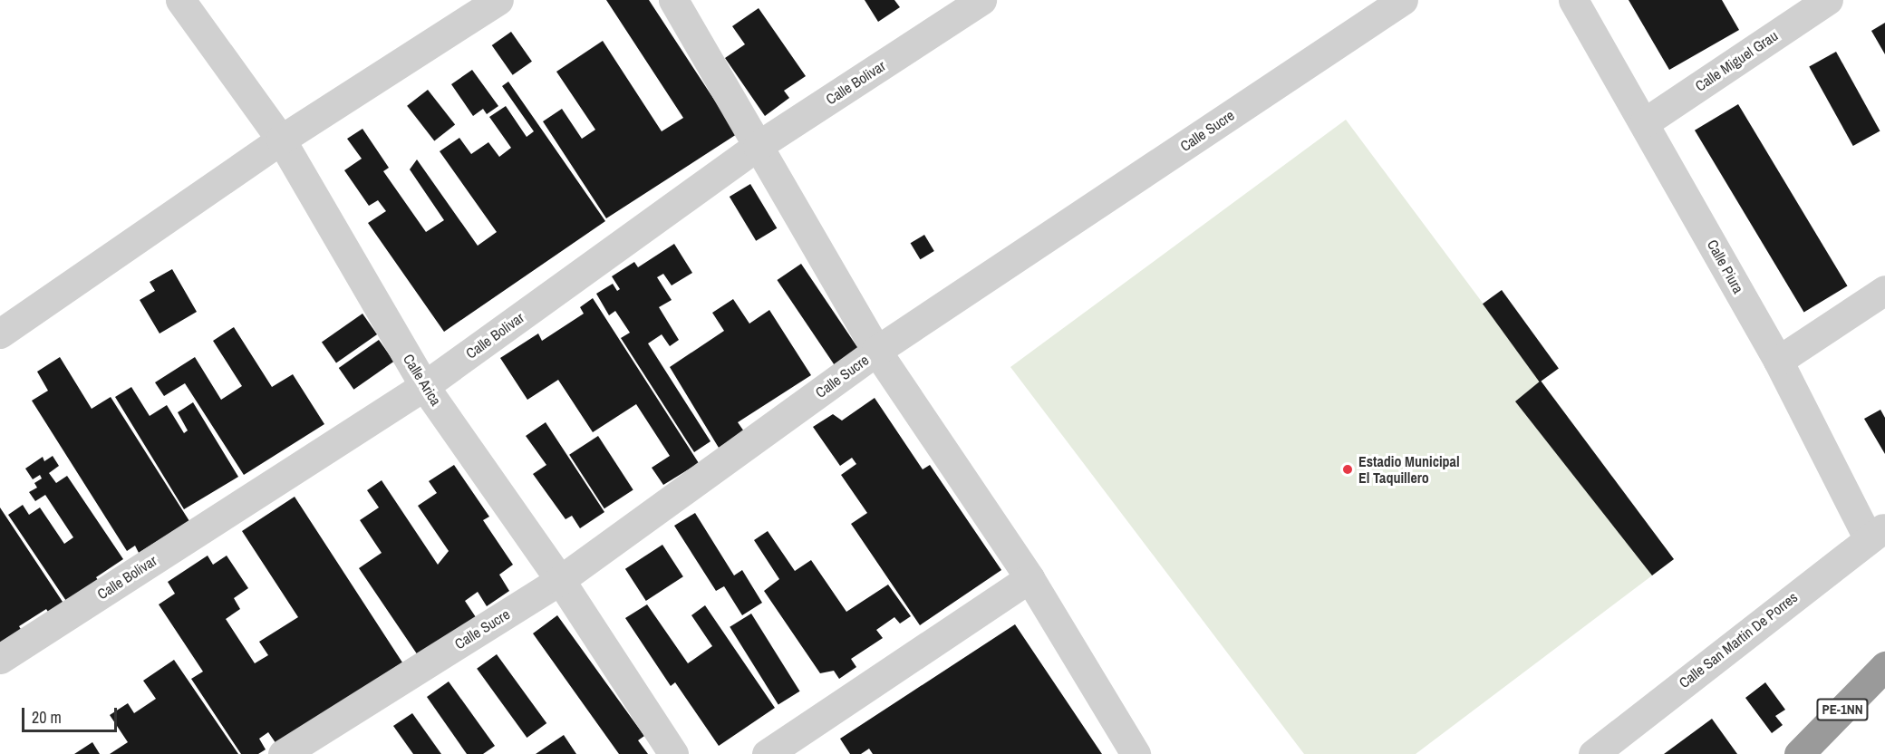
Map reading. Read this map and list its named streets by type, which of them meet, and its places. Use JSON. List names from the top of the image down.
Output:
{
  "streets": {
    "highway": ["PE-1NN"],
    "street": [
      "Calle Miguel Grau",
      "Calle Bolivar",
      "Calle Sucre",
      "Calle Piura",
      "Calle Arica",
      "Calle San Martin De Porres"
    ]
  },
  "crossings": [
    ["Calle Miguel Grau", "Calle Piura"],
    ["Calle Bolivar", "Calle Arica"],
    ["Calle Sucre", "Calle Arica"],
    ["Calle Piura", "Calle San Martin De Porres"]
  ],
  "places": ["Estadio Municipal El Taquillero"],
  "scale_bar": "20 m"
}
